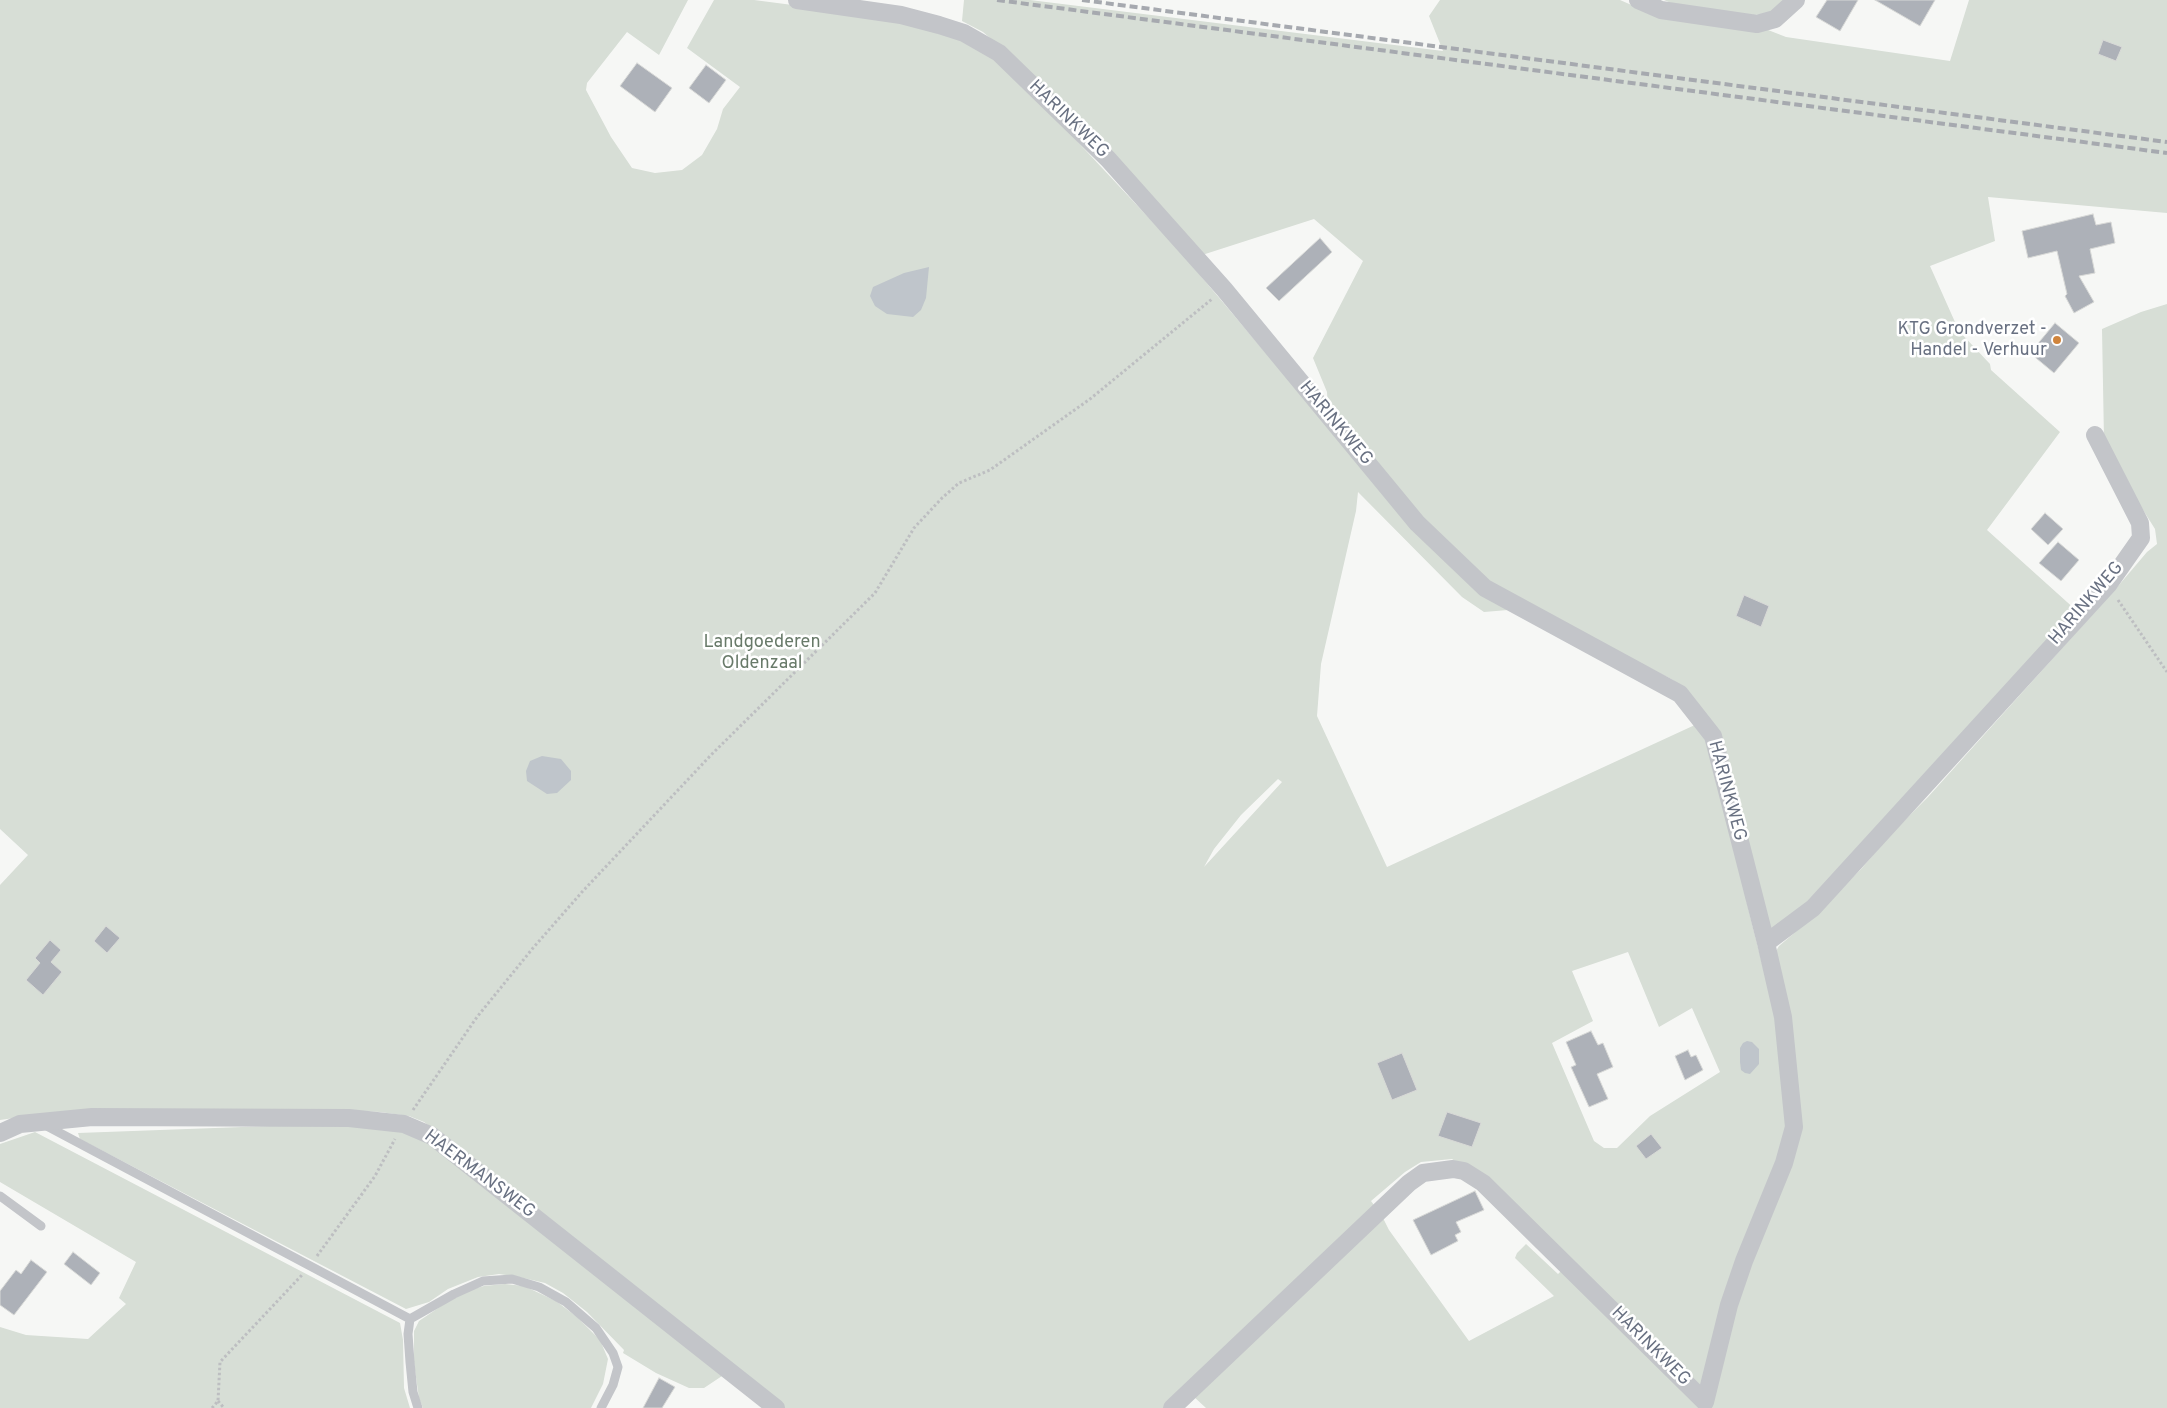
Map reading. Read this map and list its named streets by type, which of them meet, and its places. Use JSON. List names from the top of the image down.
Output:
{
  "streets": {
    "street": ["HARINKWEG", "HAERMANSWEG"]
  },
  "parks": ["Landgoederen Oldenzaal"],
  "places": ["KTG Grondverzet - Handel - Verhuur"]
}
